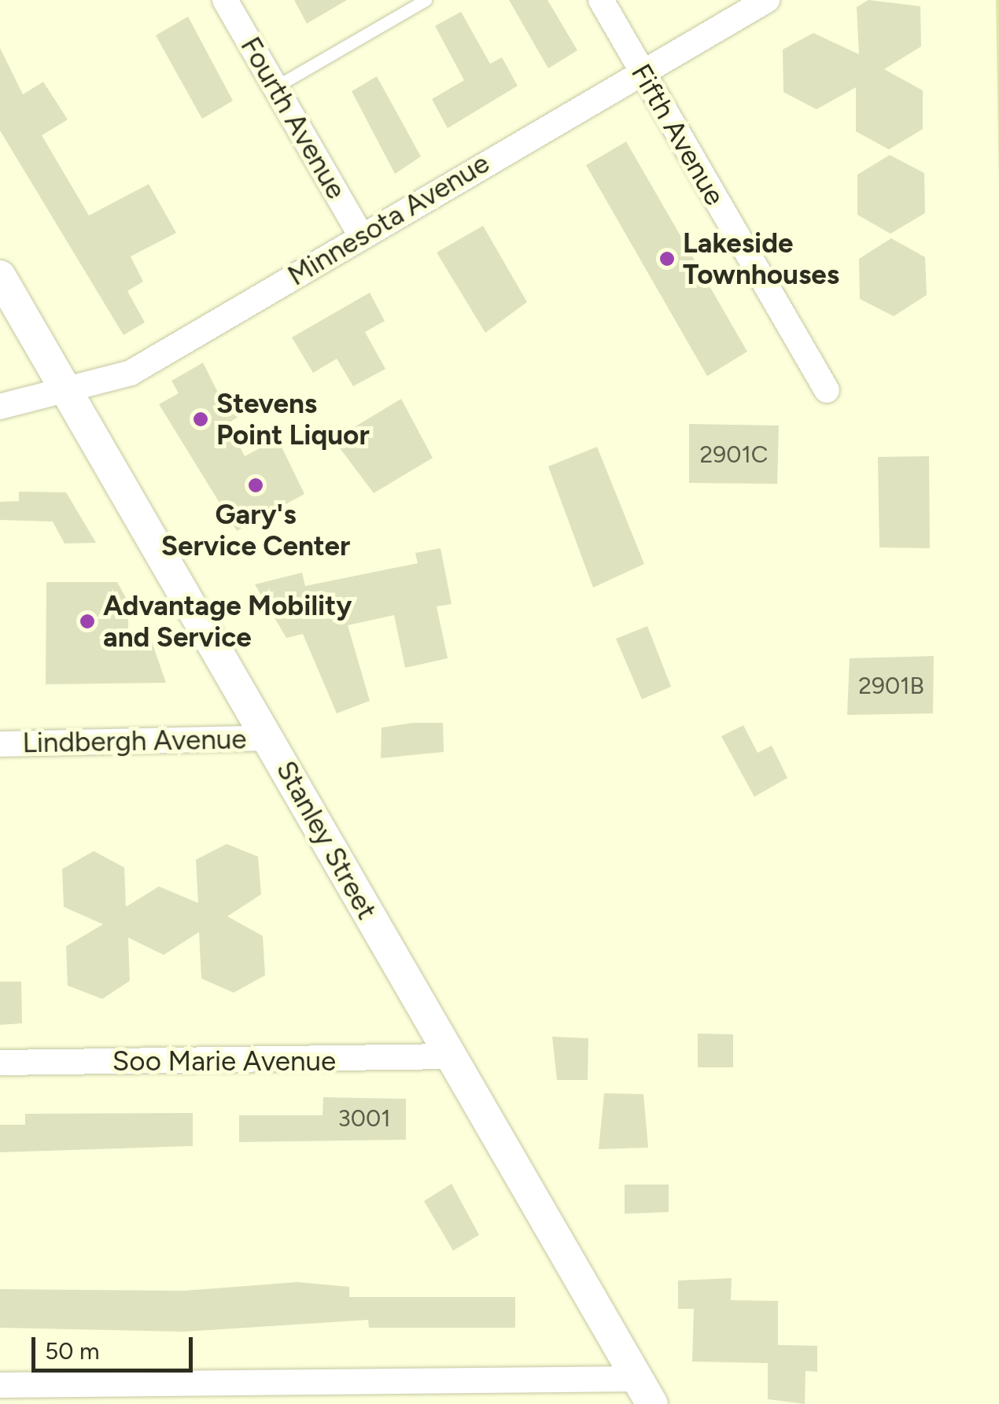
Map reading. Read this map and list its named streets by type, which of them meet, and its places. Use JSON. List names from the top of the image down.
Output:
{
  "streets": {
    "street": [
      "Fourth Avenue",
      "Fifth Avenue",
      "Minnesota Avenue",
      "Lindbergh Avenue",
      "Stanley Street",
      "Soo Marie Avenue"
    ]
  },
  "crossings": [
    ["Fourth Avenue", "Minnesota Avenue"],
    ["Fifth Avenue", "Minnesota Avenue"],
    ["Minnesota Avenue", "Stanley Street"],
    ["Lindbergh Avenue", "Stanley Street"],
    ["Stanley Street", "Soo Marie Avenue"]
  ],
  "places": [
    "Lakeside Townhouses",
    "Stevens Point Liquor",
    "Gary's Service Center",
    "Advantage Mobility and Service"
  ],
  "house_numbers": ["2901C", "2901B", "3001"],
  "scale_bar": "50 m"
}
